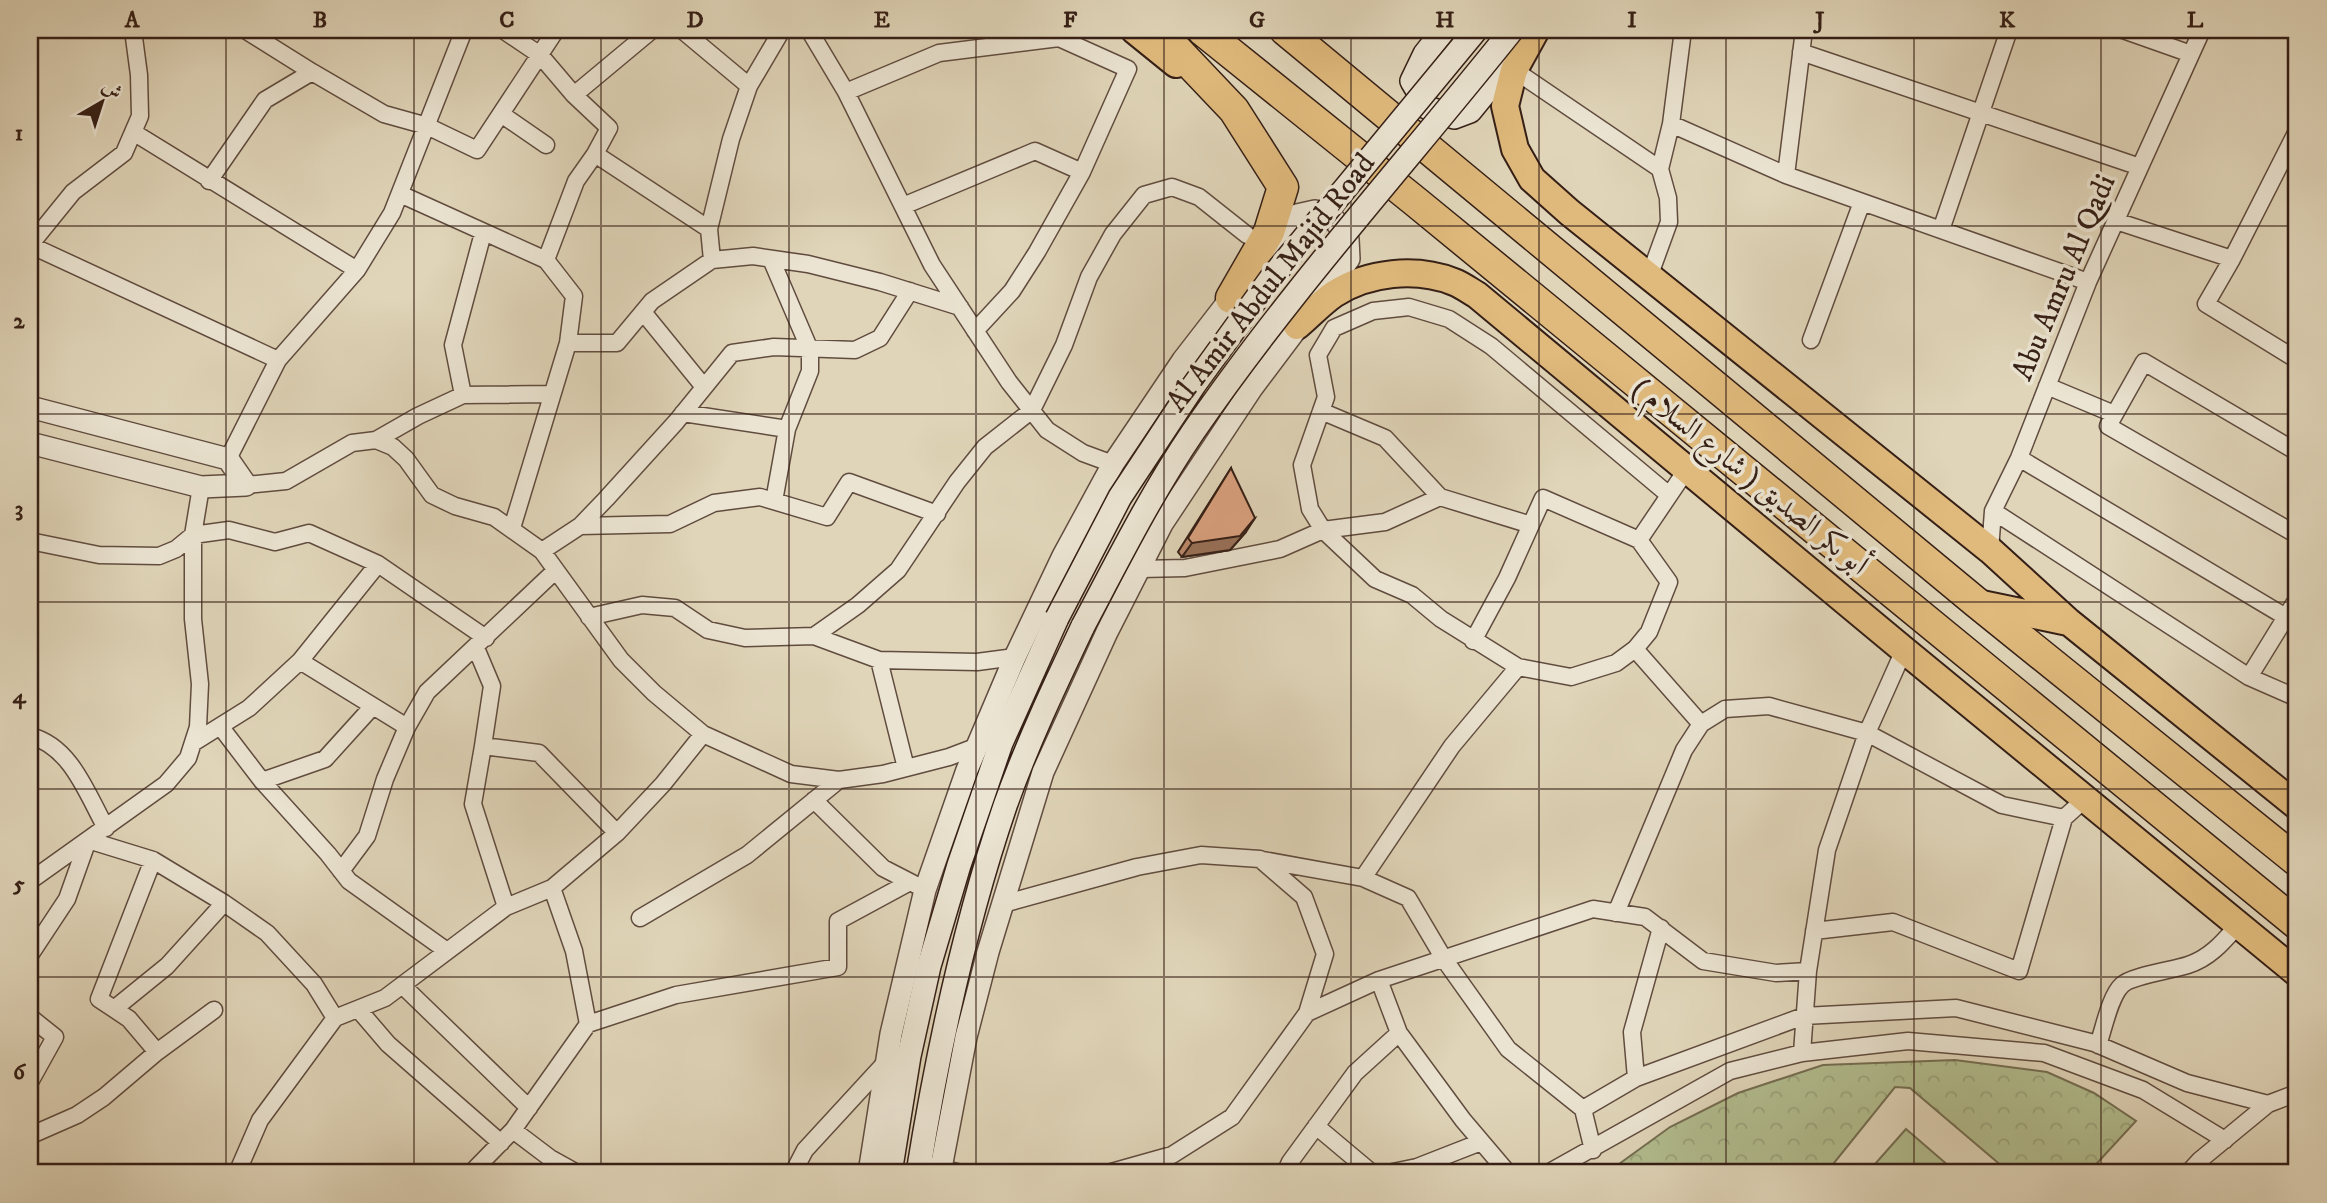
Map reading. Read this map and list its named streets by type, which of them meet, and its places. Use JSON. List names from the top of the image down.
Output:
{
  "streets": {
    "highway": ["( شارع السلام ) أبو بكر الصديق"],
    "main road": ["Al Amir Abdul Majid Road"],
    "street": ["Abu Amru Al Qadi"]
  },
  "north": "top right",
  "grid": {
    "columns": [
      "A",
      "B",
      "C",
      "D",
      "E",
      "F",
      "G",
      "H",
      "I",
      "J",
      "K",
      "L"
    ],
    "rows": [
      "1",
      "2",
      "3",
      "4",
      "5",
      "6"
    ]
  }
}
